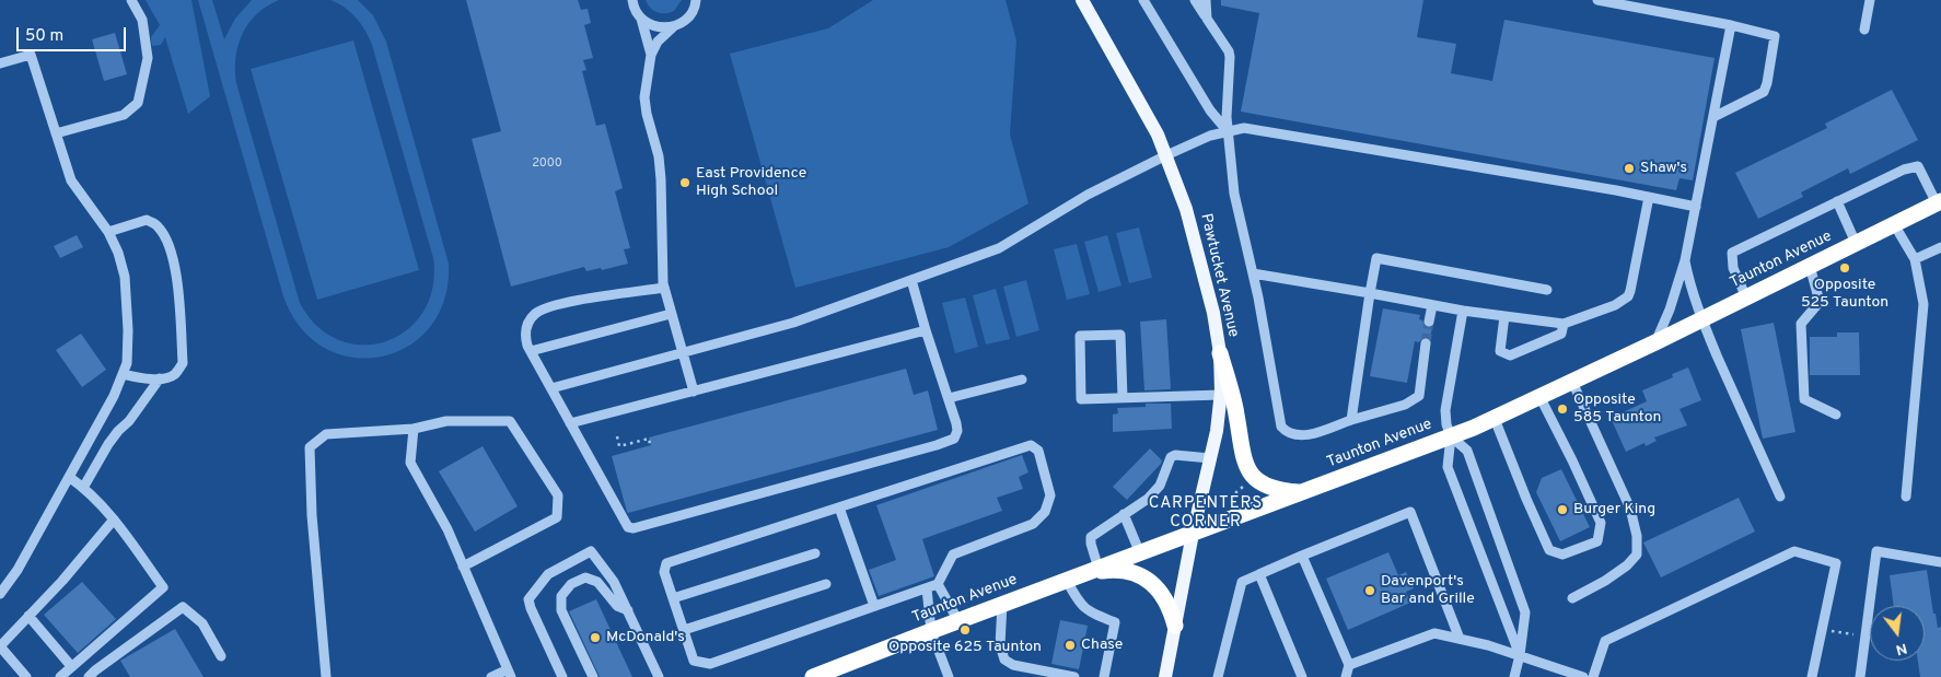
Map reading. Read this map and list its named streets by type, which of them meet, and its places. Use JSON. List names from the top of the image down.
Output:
{
  "streets": {
    "highway": ["Taunton Avenue"],
    "main road": ["Pawtucket Avenue"]
  },
  "crossings": [
    ["Taunton Avenue", "Pawtucket Avenue"]
  ],
  "districts": ["CARPENTERS CORNER"],
  "places": [
    "Shaw's",
    "East Providence High School",
    "Opposite 525 Taunton",
    "Opposite 585 Taunton",
    "Burger King",
    "Davenport's Bar and Grille",
    "Opposite 625 Taunton",
    "McDonald's",
    "Chase"
  ],
  "house_numbers": ["2000"],
  "scale_bar": "50 m",
  "north": "bottom"
}
